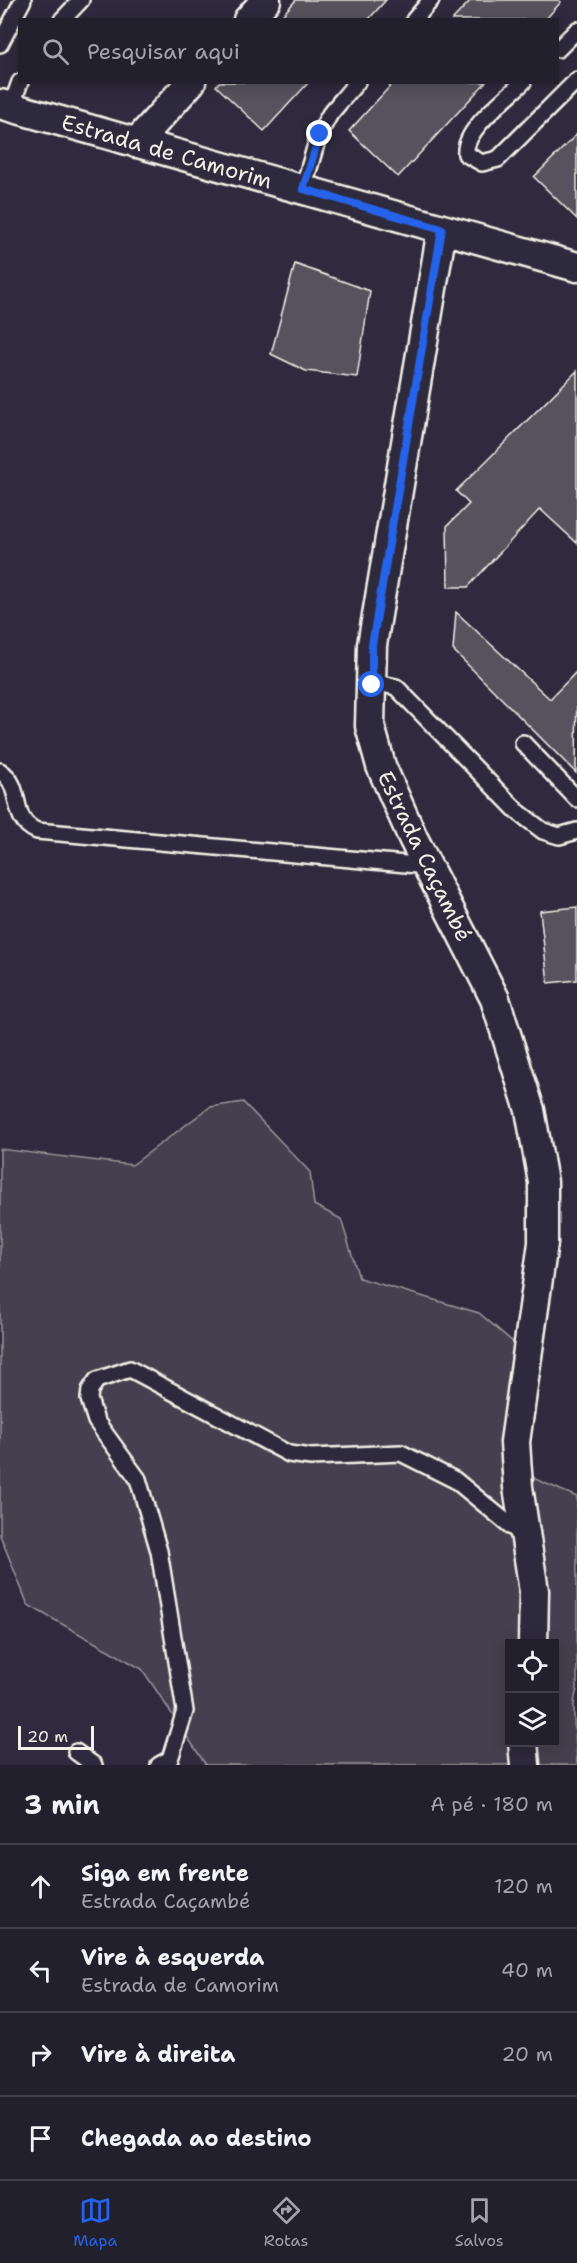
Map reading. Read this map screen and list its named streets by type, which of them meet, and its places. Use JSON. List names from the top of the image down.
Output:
{
  "streets": {
    "street": ["Estrada de Camorim", "Estrada Caçambé"]
  },
  "crossings": [
    ["Estrada de Camorim", "Estrada Caçambé"]
  ],
  "scale_bar": "20 m",
  "page": {
    "search": "Pesquisar aqui",
    "scale": "20 m",
    "heading": ["3 min", "A pé · 180 m"],
    "list": [
      ["Siga em frente", "Estrada Caçambé", "120 m"],
      ["Vire à esquerda", "Estrada de Camorim", "40 m"],
      ["Vire à direita", "20 m"],
      "Chegada ao destino"
    ],
    "nav": ["Mapa", "Rotas", "Salvos"]
  }
}
